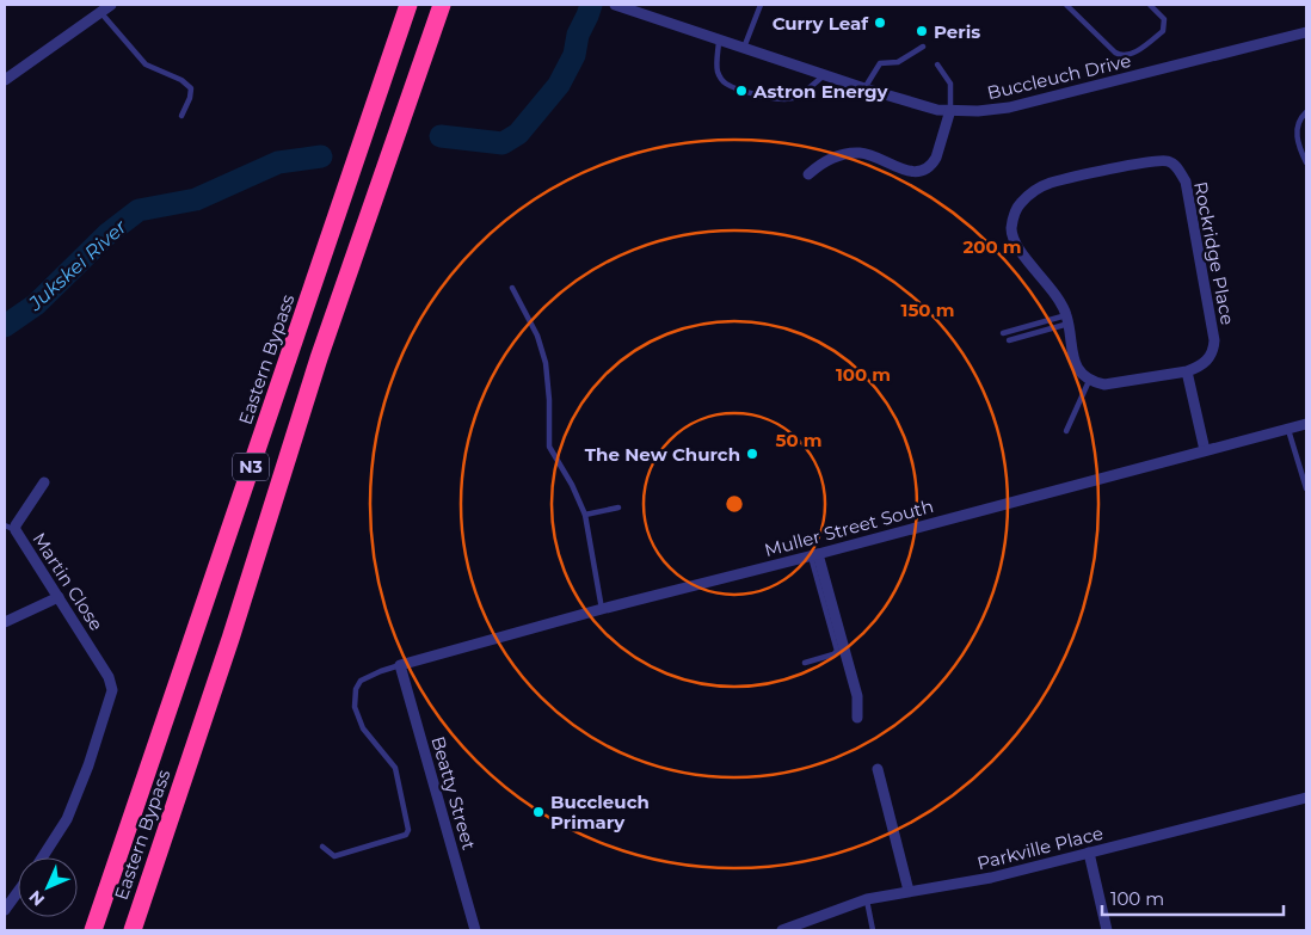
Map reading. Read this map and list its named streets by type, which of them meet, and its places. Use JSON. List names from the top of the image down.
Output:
{
  "streets": {
    "highway": ["Eastern Bypass", "N3"],
    "street": [
      "Buccleuch Drive",
      "Rockridge Place",
      "Muller Street South",
      "Martin Close",
      "Beatty Street",
      "Parkville Place"
    ]
  },
  "crossings": [
    ["Muller Street South", "Beatty Street"]
  ],
  "water": ["Jukskei River"],
  "places": [
    "Curry Leaf",
    "Peris",
    "Astron Energy",
    "The New Church",
    "Buccleuch Primary"
  ],
  "scale_bar": "100 m",
  "north": "bottom left",
  "rings": [
    "200 m",
    "150 m",
    "100 m",
    "50 m"
  ]
}
